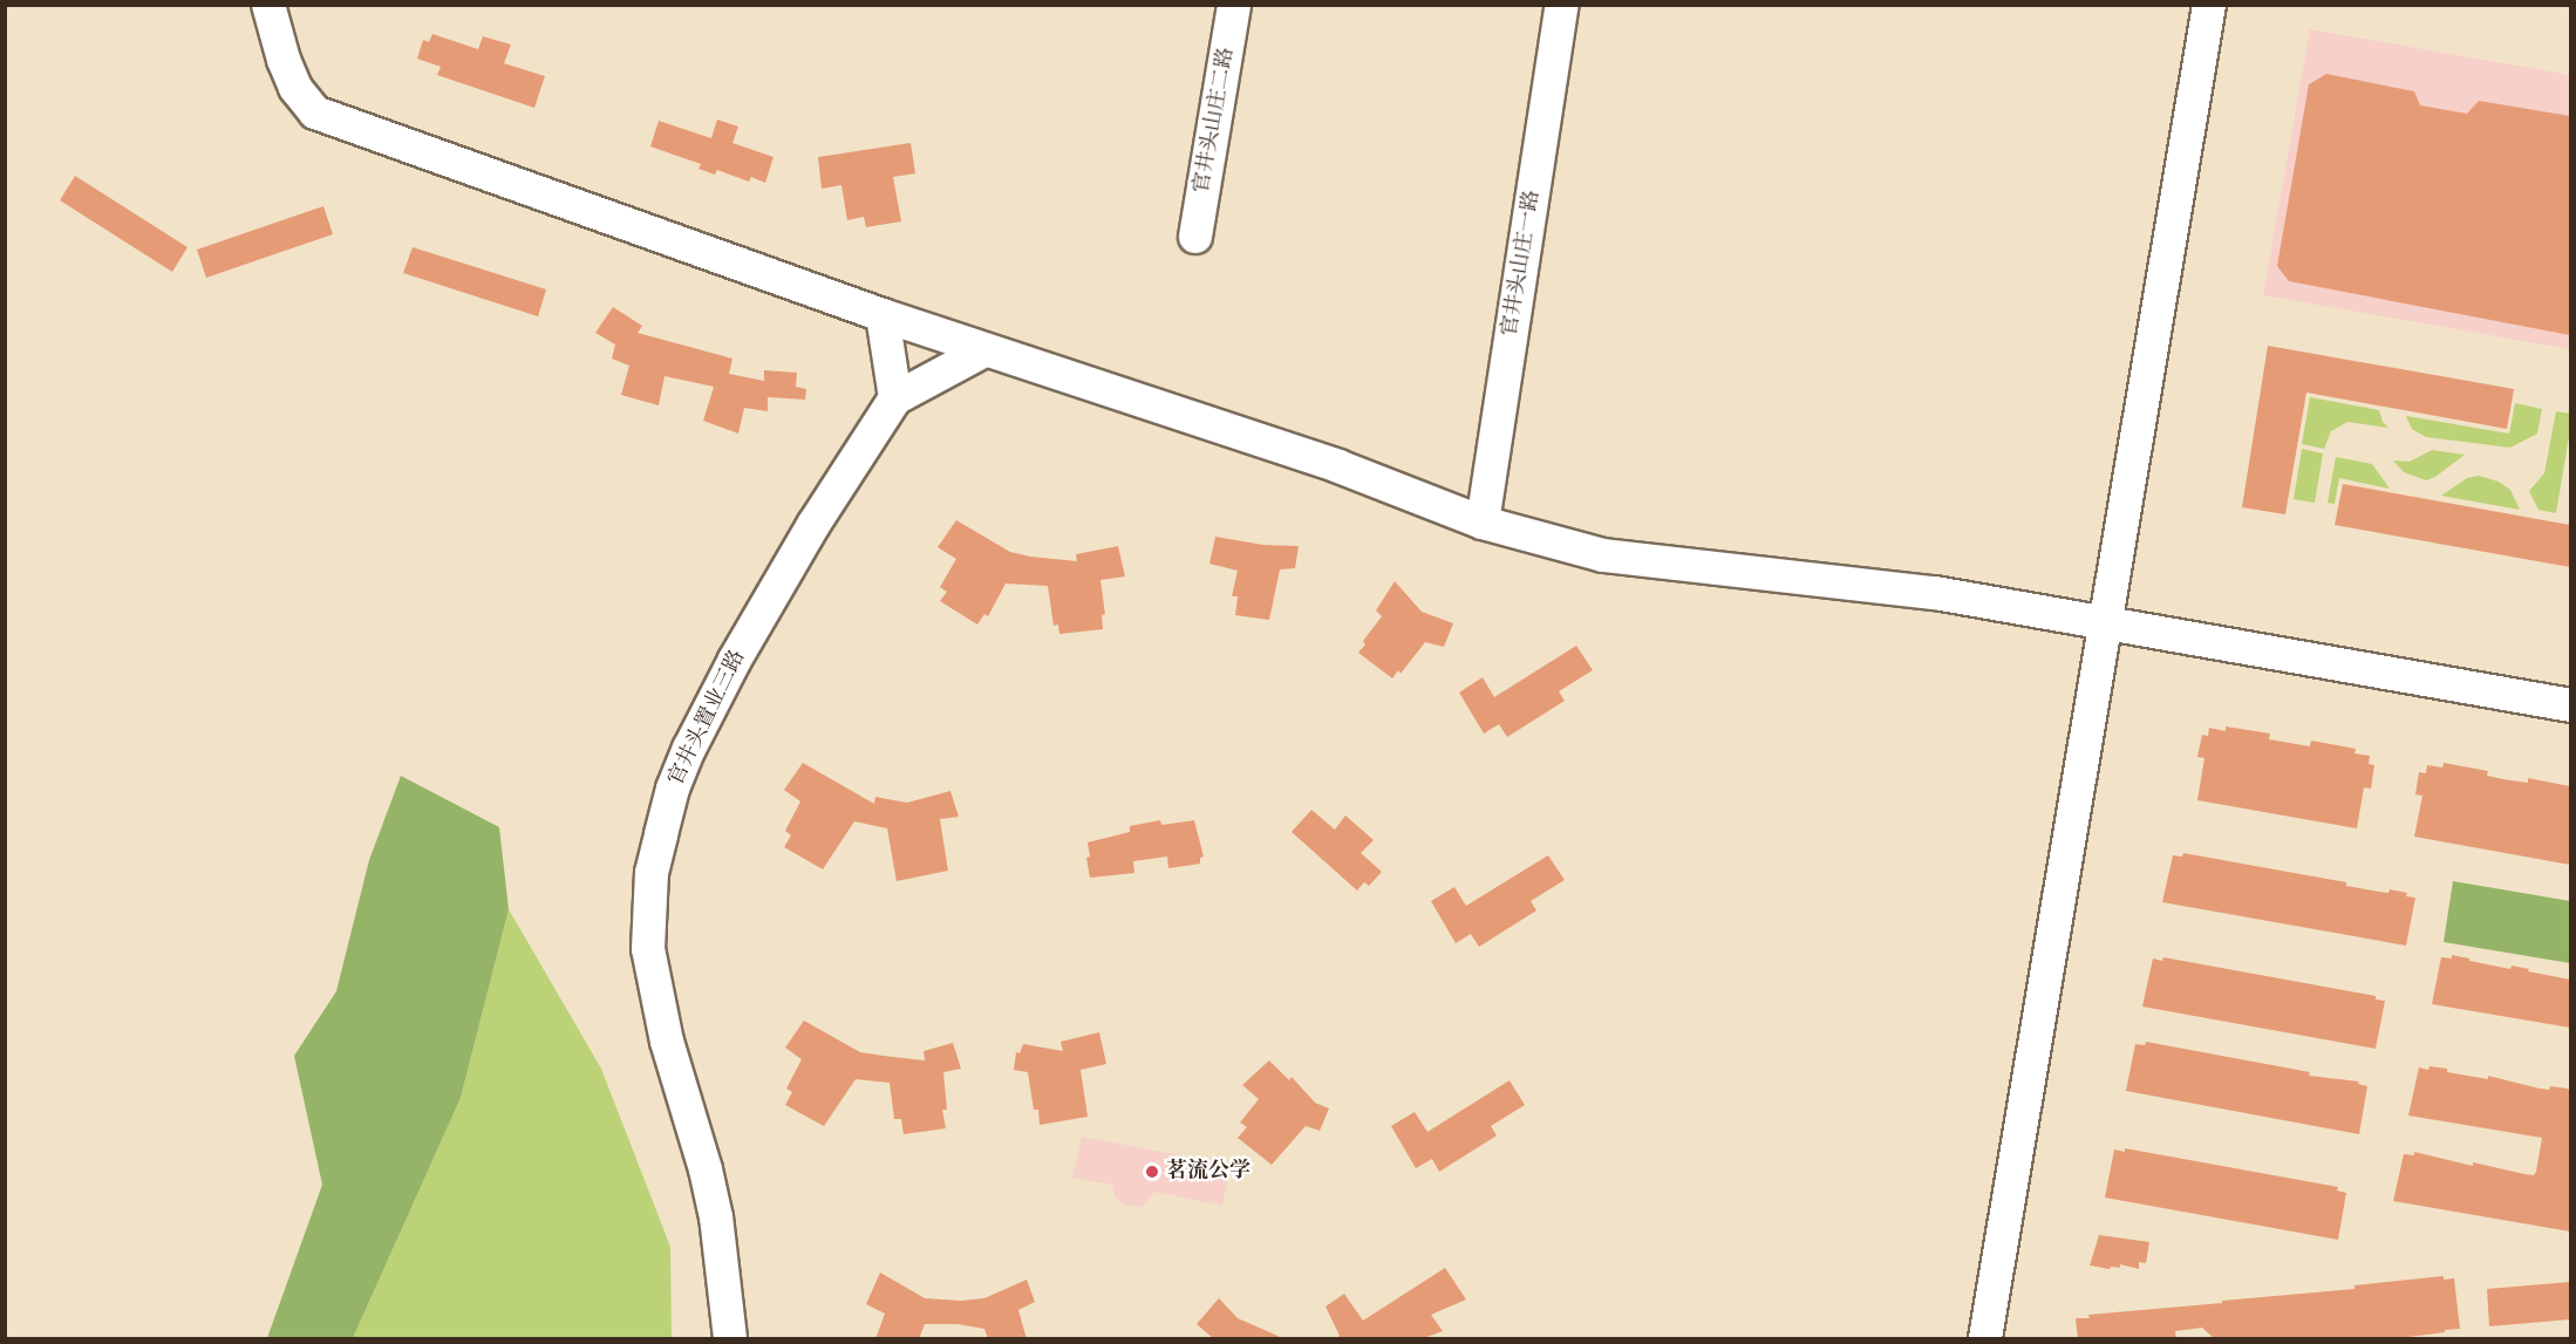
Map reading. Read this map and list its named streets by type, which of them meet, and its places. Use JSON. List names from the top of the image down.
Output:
{
  "streets": {
    "street": ["官井头山庄二路", "官井头山庄一路", "官井头置业三路"]
  },
  "places": ["茗流公学"]
}
